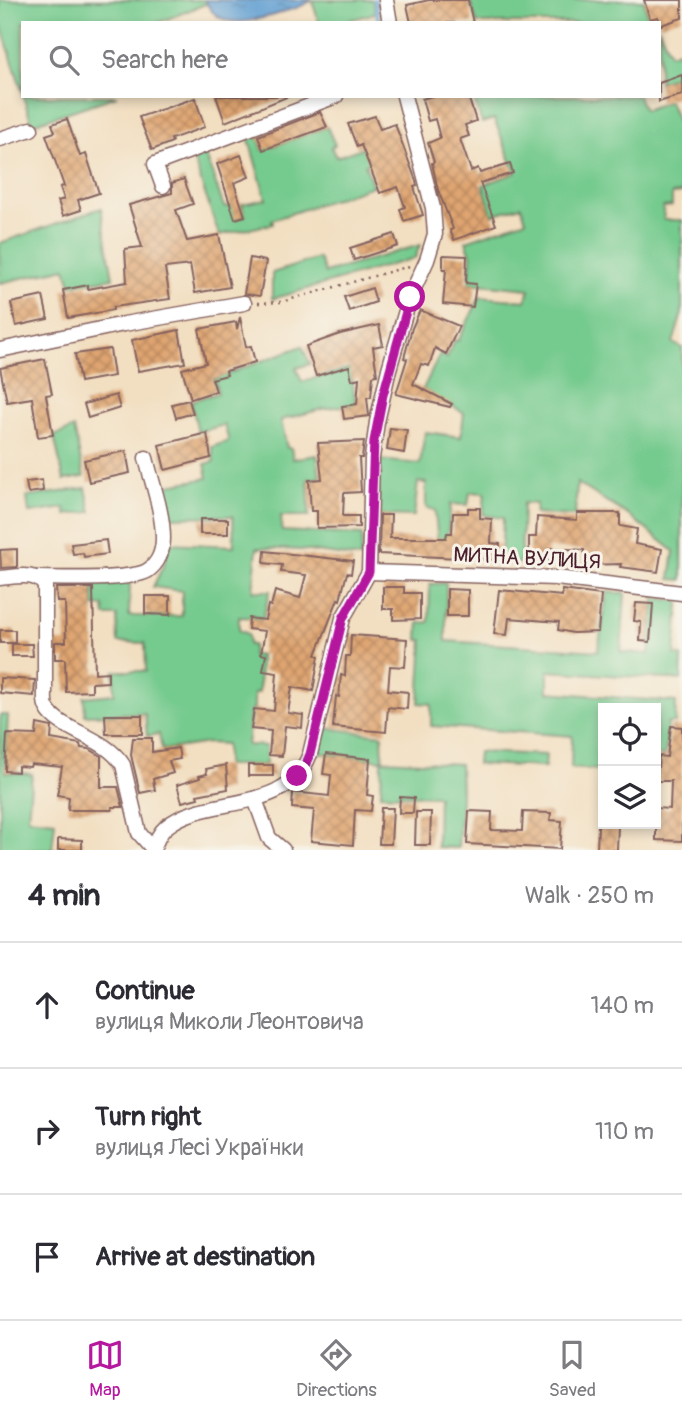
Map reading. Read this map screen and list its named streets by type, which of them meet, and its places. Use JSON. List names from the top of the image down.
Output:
{
  "streets": {
    "street": ["МИТНА ВУЛИЦЯ"]
  },
  "page": {
    "search": "Search here",
    "heading": ["4 min", "Walk · 250 m"],
    "list": [
      ["Continue", "вулиця Миколи Леонтовича", "140 m"],
      ["Turn right", "вулиця Лесі Українки", "110 m"],
      "Arrive at destination"
    ],
    "nav": ["Map", "Directions", "Saved"]
  }
}
